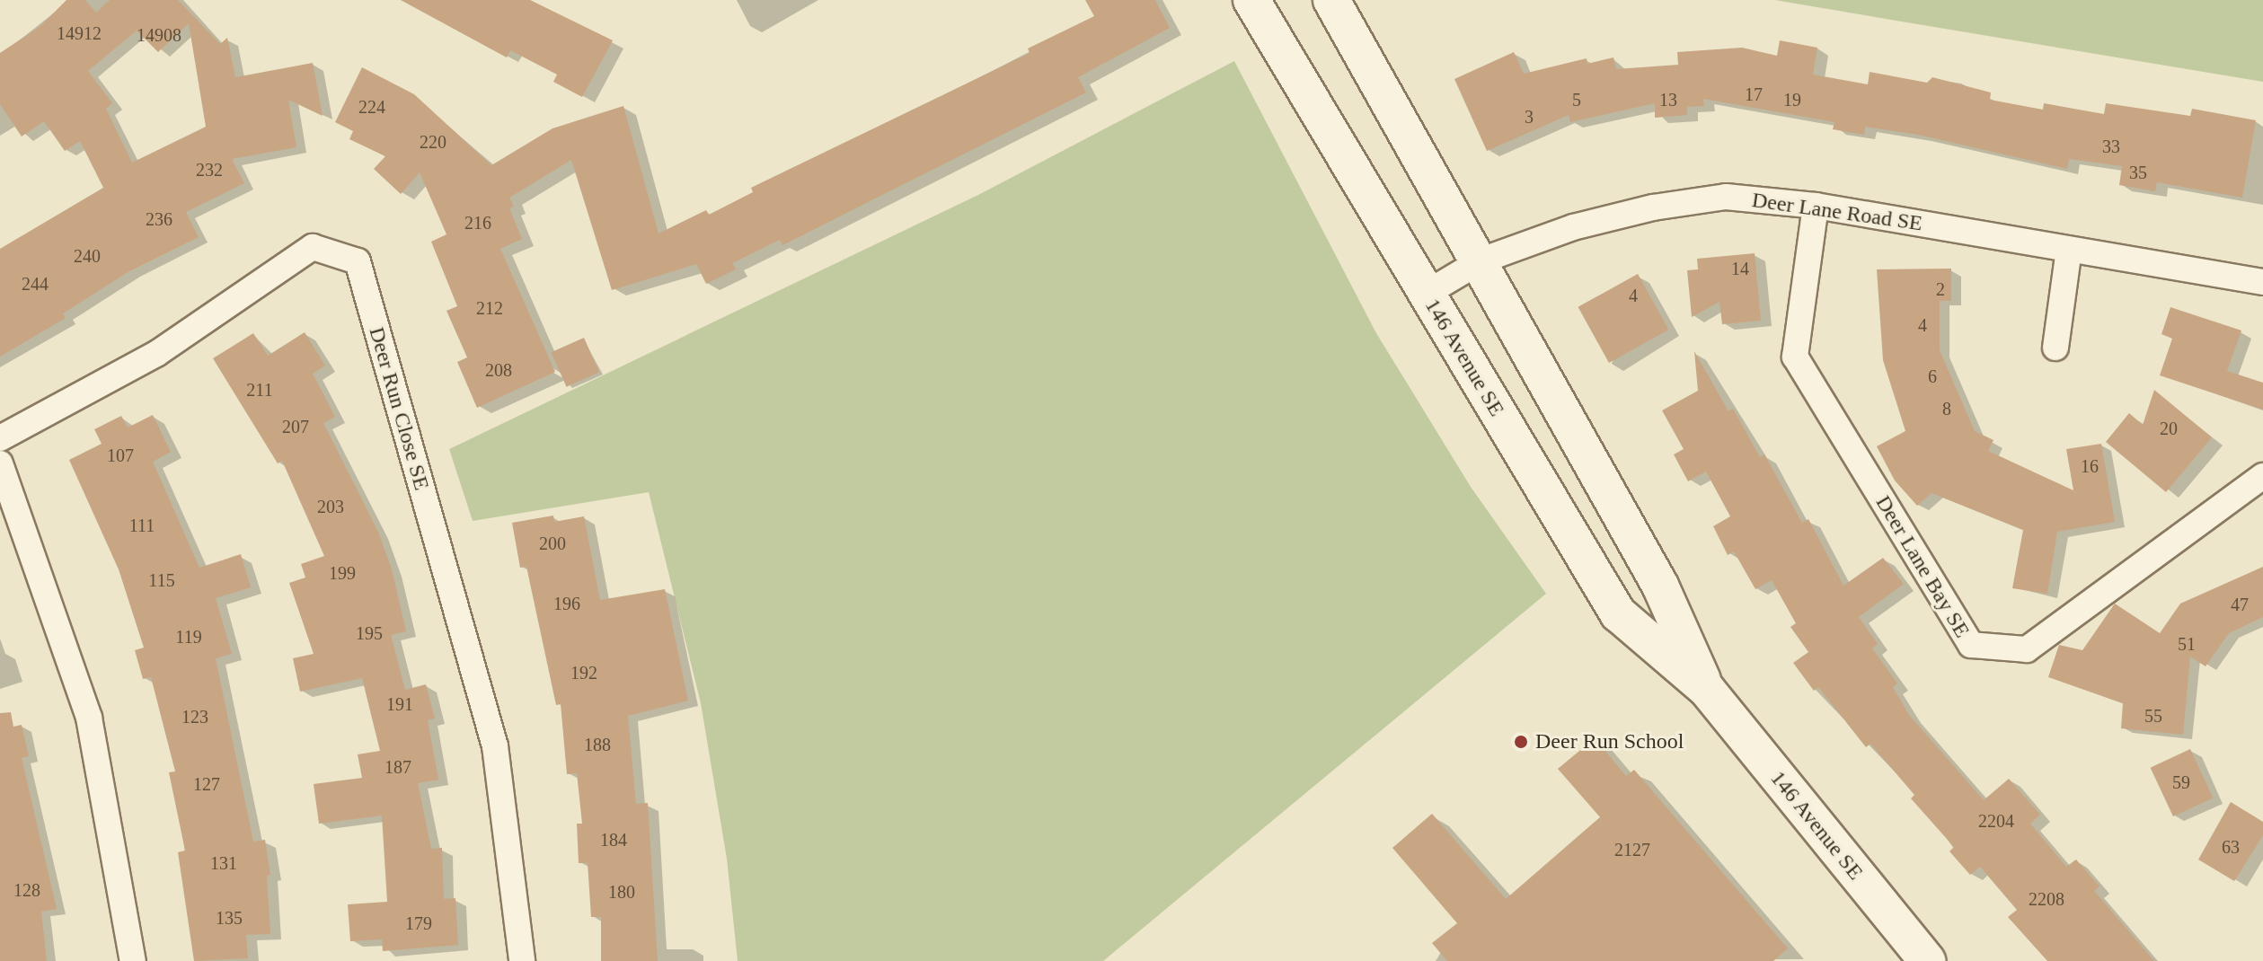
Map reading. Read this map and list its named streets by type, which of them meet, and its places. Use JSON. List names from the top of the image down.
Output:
{
  "streets": {
    "street": [
      "Deer Lane Road SE",
      "146 Avenue SE",
      "Deer Run Close SE",
      "Deer Lane Bay SE"
    ]
  },
  "crossings": [
    ["Deer Lane Road SE", "146 Avenue SE"],
    ["Deer Lane Road SE", "Deer Lane Bay SE"]
  ],
  "places": ["Deer Run School"],
  "house_numbers": [
    "14912",
    "14908",
    "17",
    "5",
    "13",
    "19",
    "224",
    "3",
    "220",
    "33",
    "232",
    "35",
    "236",
    "216",
    "240",
    "14",
    "244",
    "2",
    "4",
    "212",
    "4",
    "208",
    "6",
    "211",
    "8",
    "207",
    "20",
    "107",
    "16",
    "203",
    "111",
    "200",
    "199",
    "115",
    "196",
    "47",
    "195",
    "119",
    "51",
    "192",
    "191",
    "55",
    "123",
    "188",
    "187",
    "59",
    "127",
    "2204",
    "184",
    "63",
    "2127",
    "131",
    "128",
    "180",
    "2208",
    "135",
    "179"
  ]
}
